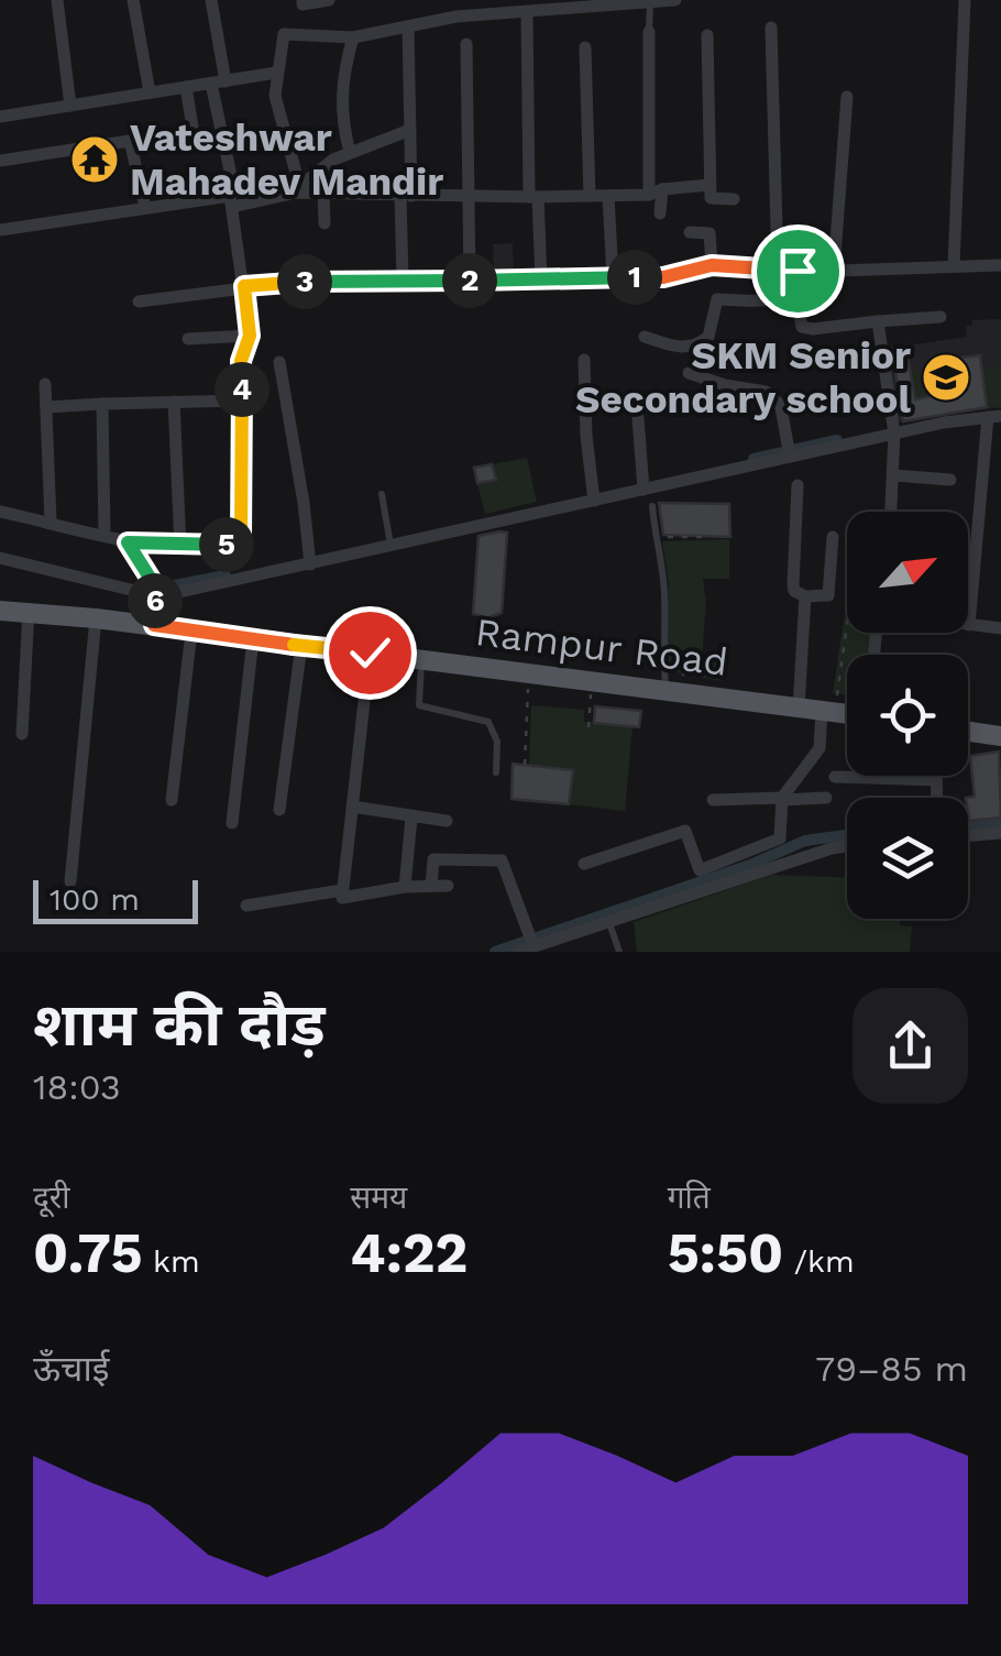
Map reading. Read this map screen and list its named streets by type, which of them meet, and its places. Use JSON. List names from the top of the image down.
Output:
{
  "streets": {
    "main road": ["Rampur Road"]
  },
  "places": {
    "temple": ["Vateshwar Mahadev Mandir"],
    "school or university": ["SKM Senior Secondary school"]
  },
  "scale_bar": "100 m",
  "north": "top right",
  "page": {
    "pins": [
      "1",
      "2",
      "3",
      "4",
      "5",
      "6"
    ],
    "scale": "100 m",
    "heading": ["शाम की दौड़", "18:03"],
    "stats": [
      ["दूरी", "0.75 km"],
      ["समय", "4:22"],
      ["गति", "5:50 /km"]
    ],
    "chart": ["ऊँचाई", "79–85 m"]
  }
}
